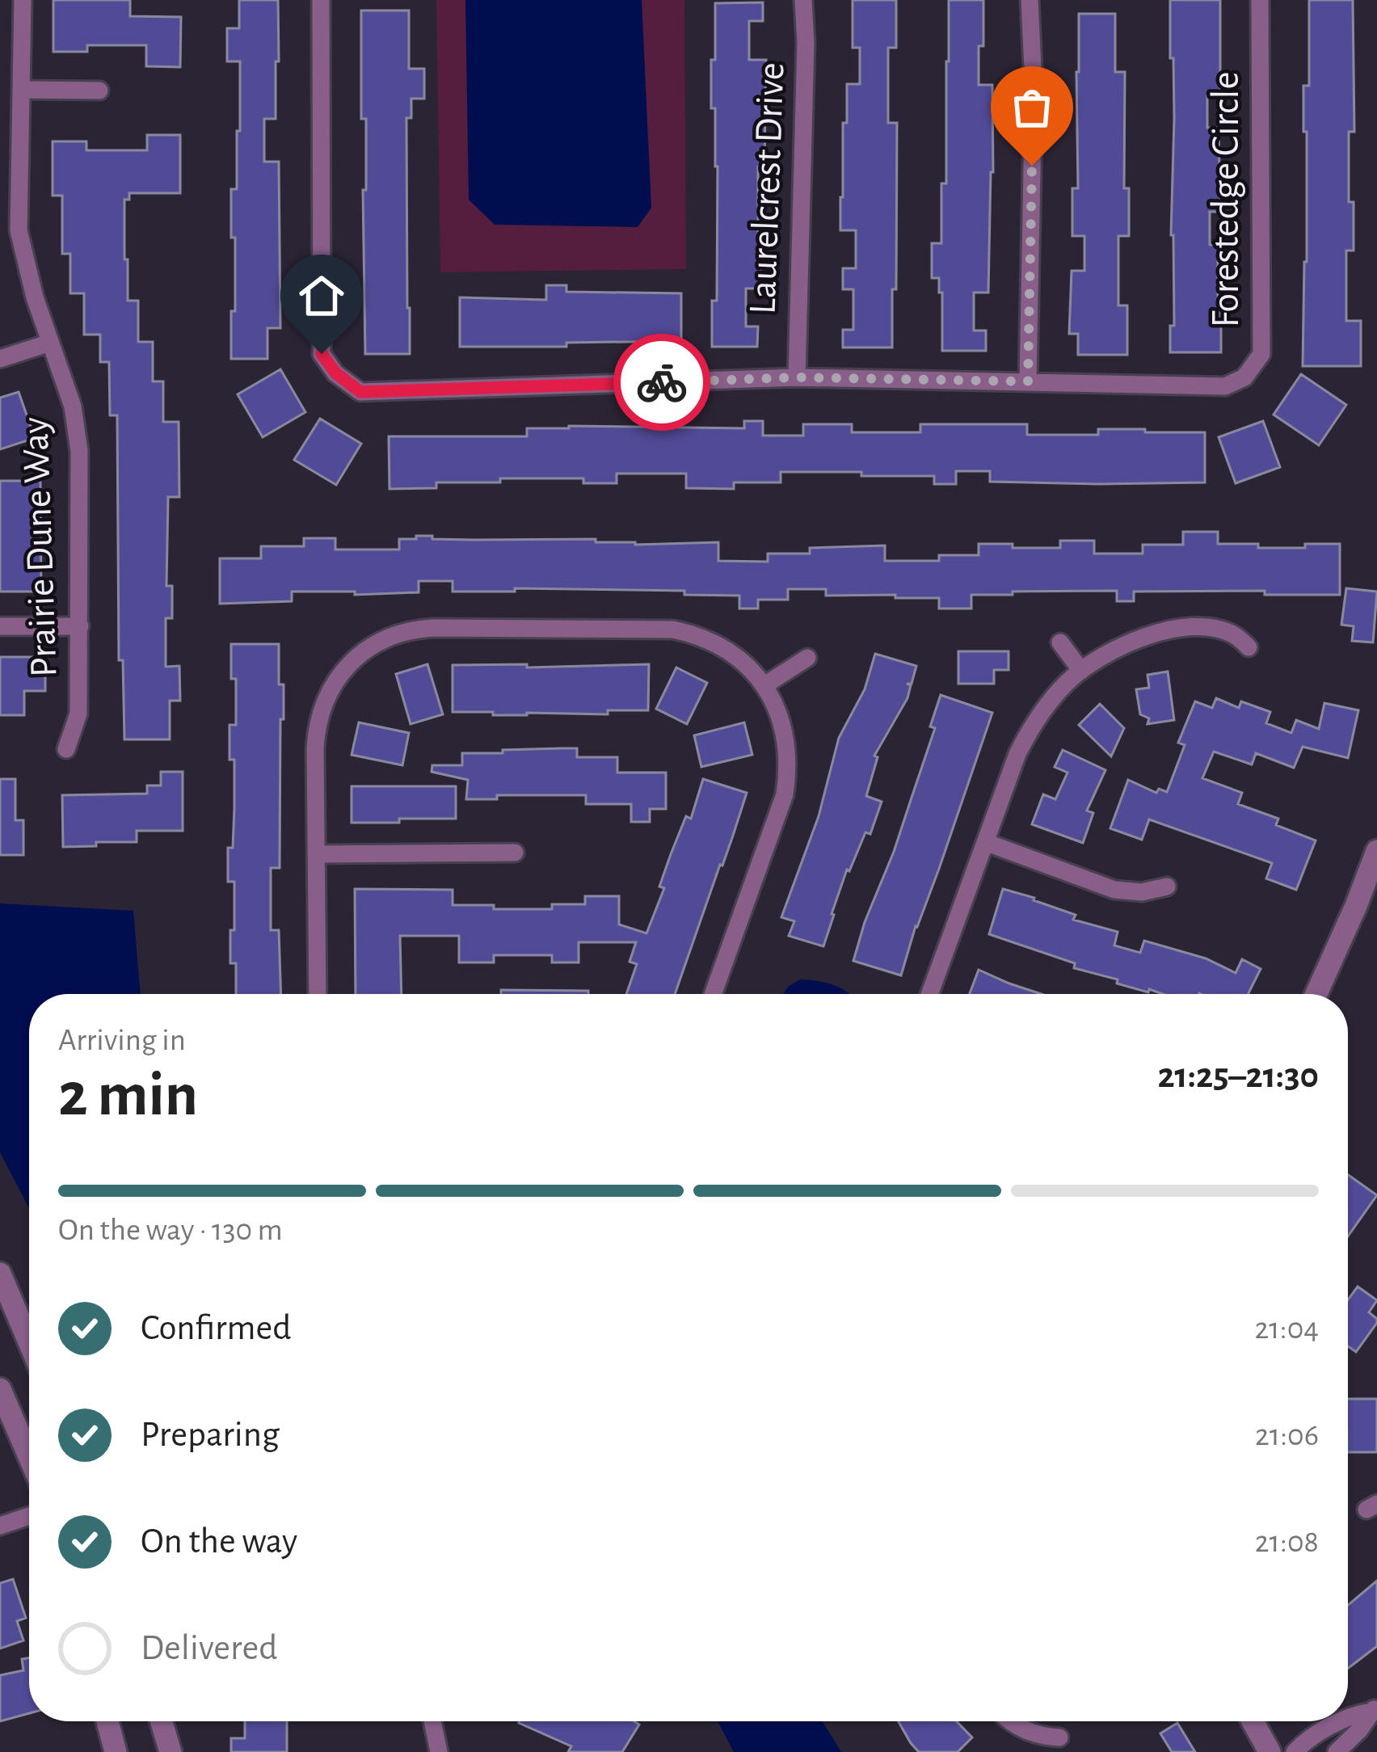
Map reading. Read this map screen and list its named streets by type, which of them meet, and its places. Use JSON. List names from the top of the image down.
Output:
{
  "streets": {
    "street": ["Laurelcrest Drive", "Forestedge Circle", "Prairie Dune Way"]
  },
  "crossings": [
    ["Laurelcrest Drive", "Forestedge Circle"]
  ],
  "page": {
    "heading": ["2 min", "Arriving in", "21:25–21:30"],
    "bar": "On the way · 130 m",
    "list": [
      ["Confirmed", "21:04"],
      ["Preparing", "21:06"],
      ["On the way", "21:08"],
      "Delivered"
    ]
  }
}
